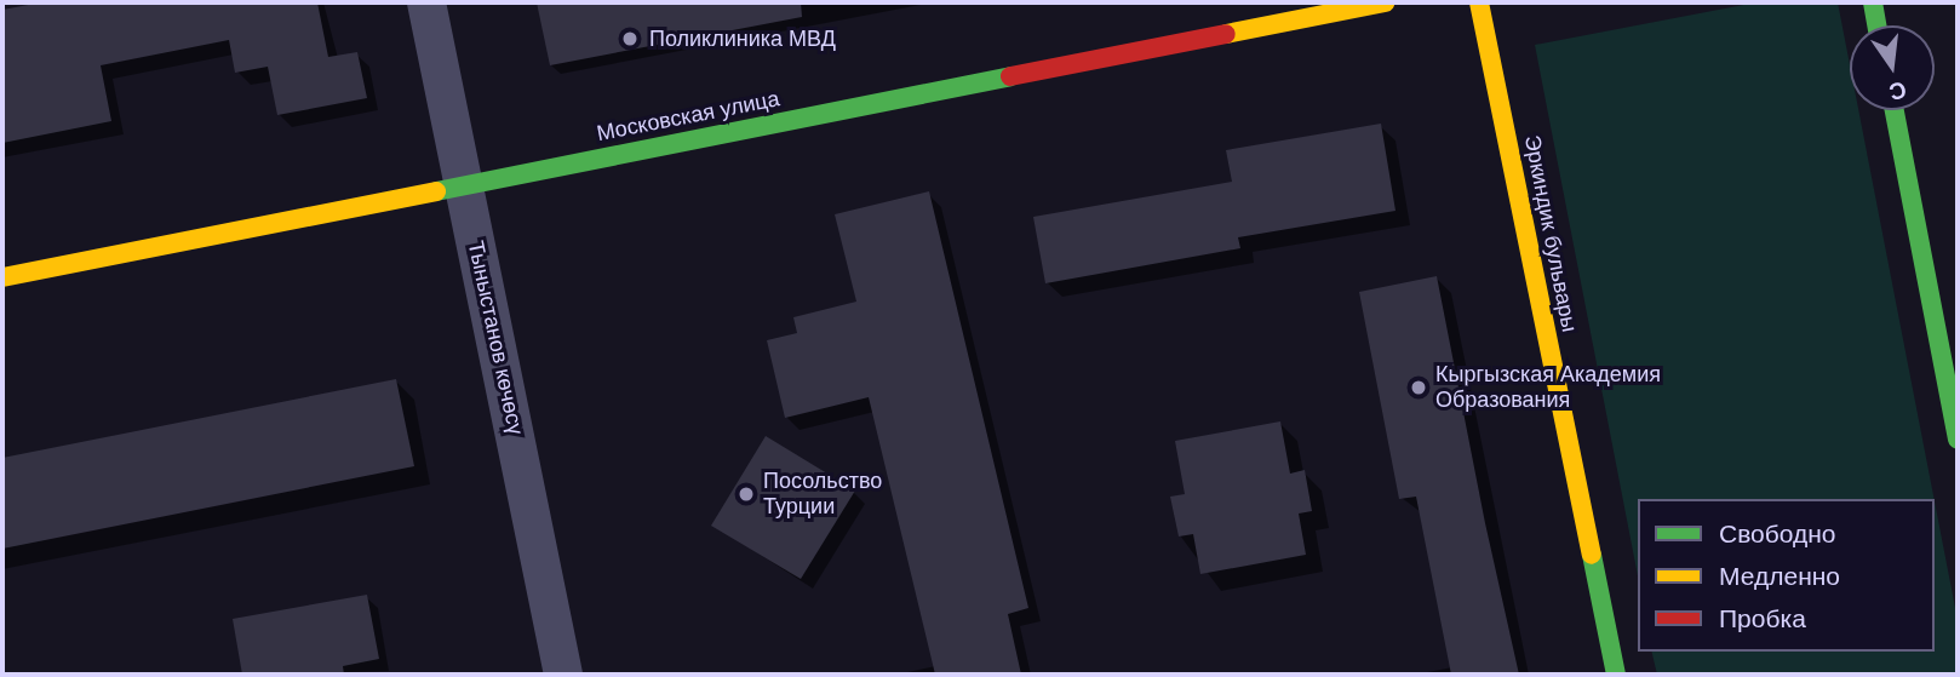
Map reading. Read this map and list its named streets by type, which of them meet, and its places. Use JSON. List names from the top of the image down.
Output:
{
  "streets": {
    "main road": ["Московская улица", "Эркиндик бульвары"],
    "street": ["Тыныстанов көчөсү"]
  },
  "crossings": [
    ["Московская улица", "Тыныстанов көчөсү"]
  ],
  "places": ["Поликлиника МВД", "Кыргызская Академия Образования", "Посольство Турции"],
  "legend": ["Свободно", "Медленно", "Пробка"],
  "north": "bottom"
}
